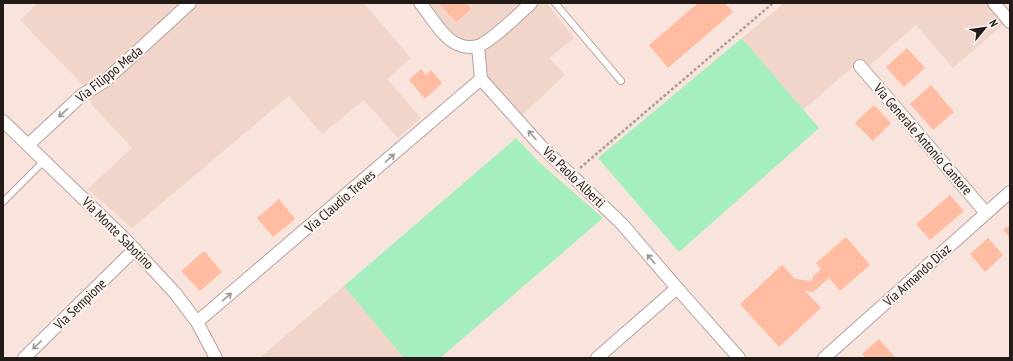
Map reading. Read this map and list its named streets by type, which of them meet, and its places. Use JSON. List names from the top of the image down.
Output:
{
  "streets": {
    "street": [
      "Via Filippo Meda",
      "Via Generale Antonio Cantore",
      "Via Paolo Alberti",
      "Via Claudio Treves",
      "Via Monte Sabotino",
      "Via Armando Diaz",
      "Via Sempione"
    ]
  },
  "crossings": [
    ["Via Filippo Meda", "Via Monte Sabotino"],
    ["Via Generale Antonio Cantore", "Via Armando Diaz"],
    ["Via Paolo Alberti", "Via Claudio Treves"],
    ["Via Claudio Treves", "Via Monte Sabotino"],
    ["Via Monte Sabotino", "Via Sempione"]
  ],
  "one_way": [
    "Via Filippo Meda",
    "Via Paolo Alberti",
    "Via Claudio Treves",
    "Via Sempione"
  ],
  "north": "top right"
}
